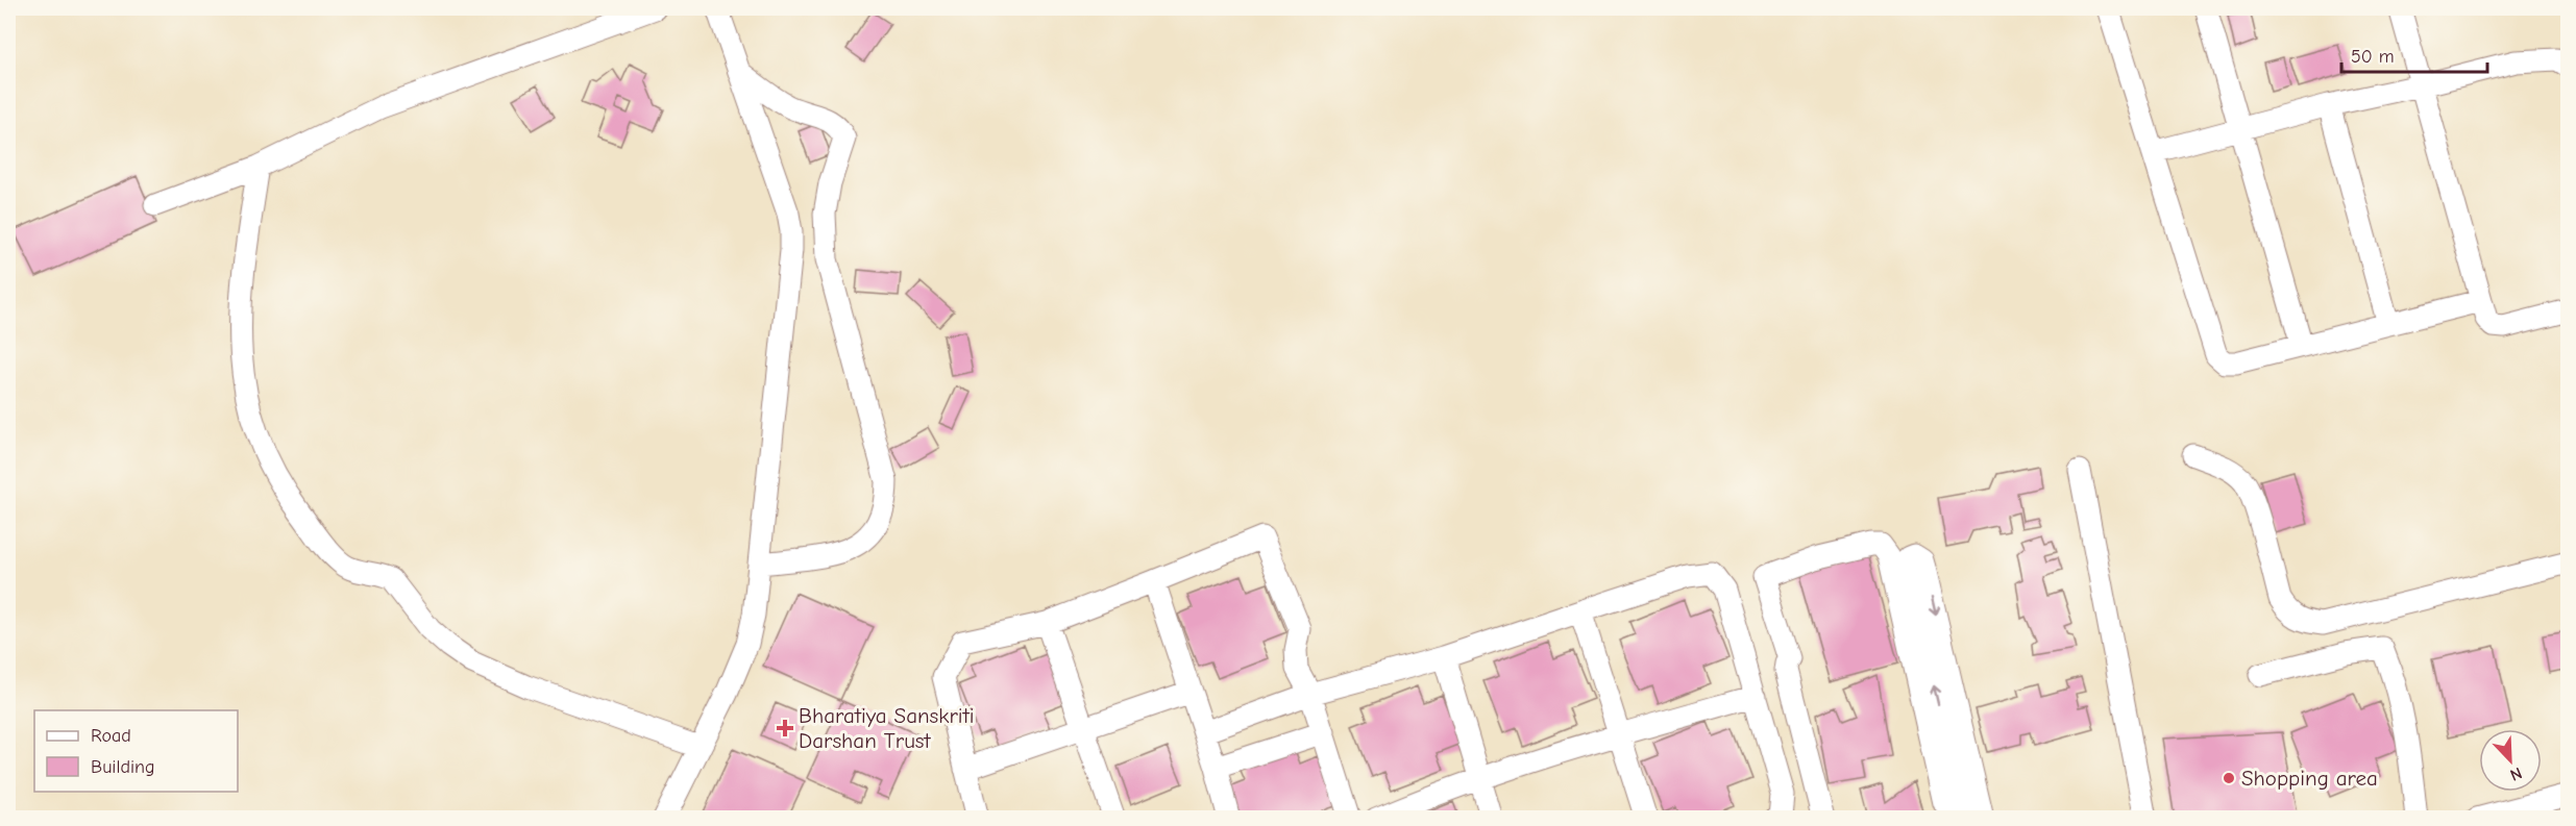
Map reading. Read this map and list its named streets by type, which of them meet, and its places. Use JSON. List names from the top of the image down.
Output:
{
  "places": {
    "health": ["Bharatiya Sanskriti Darshan Trust"],
    "other": ["Shopping area"]
  },
  "legend": ["Road", "Building"],
  "scale_bar": "50 m",
  "north": "bottom right"
}
